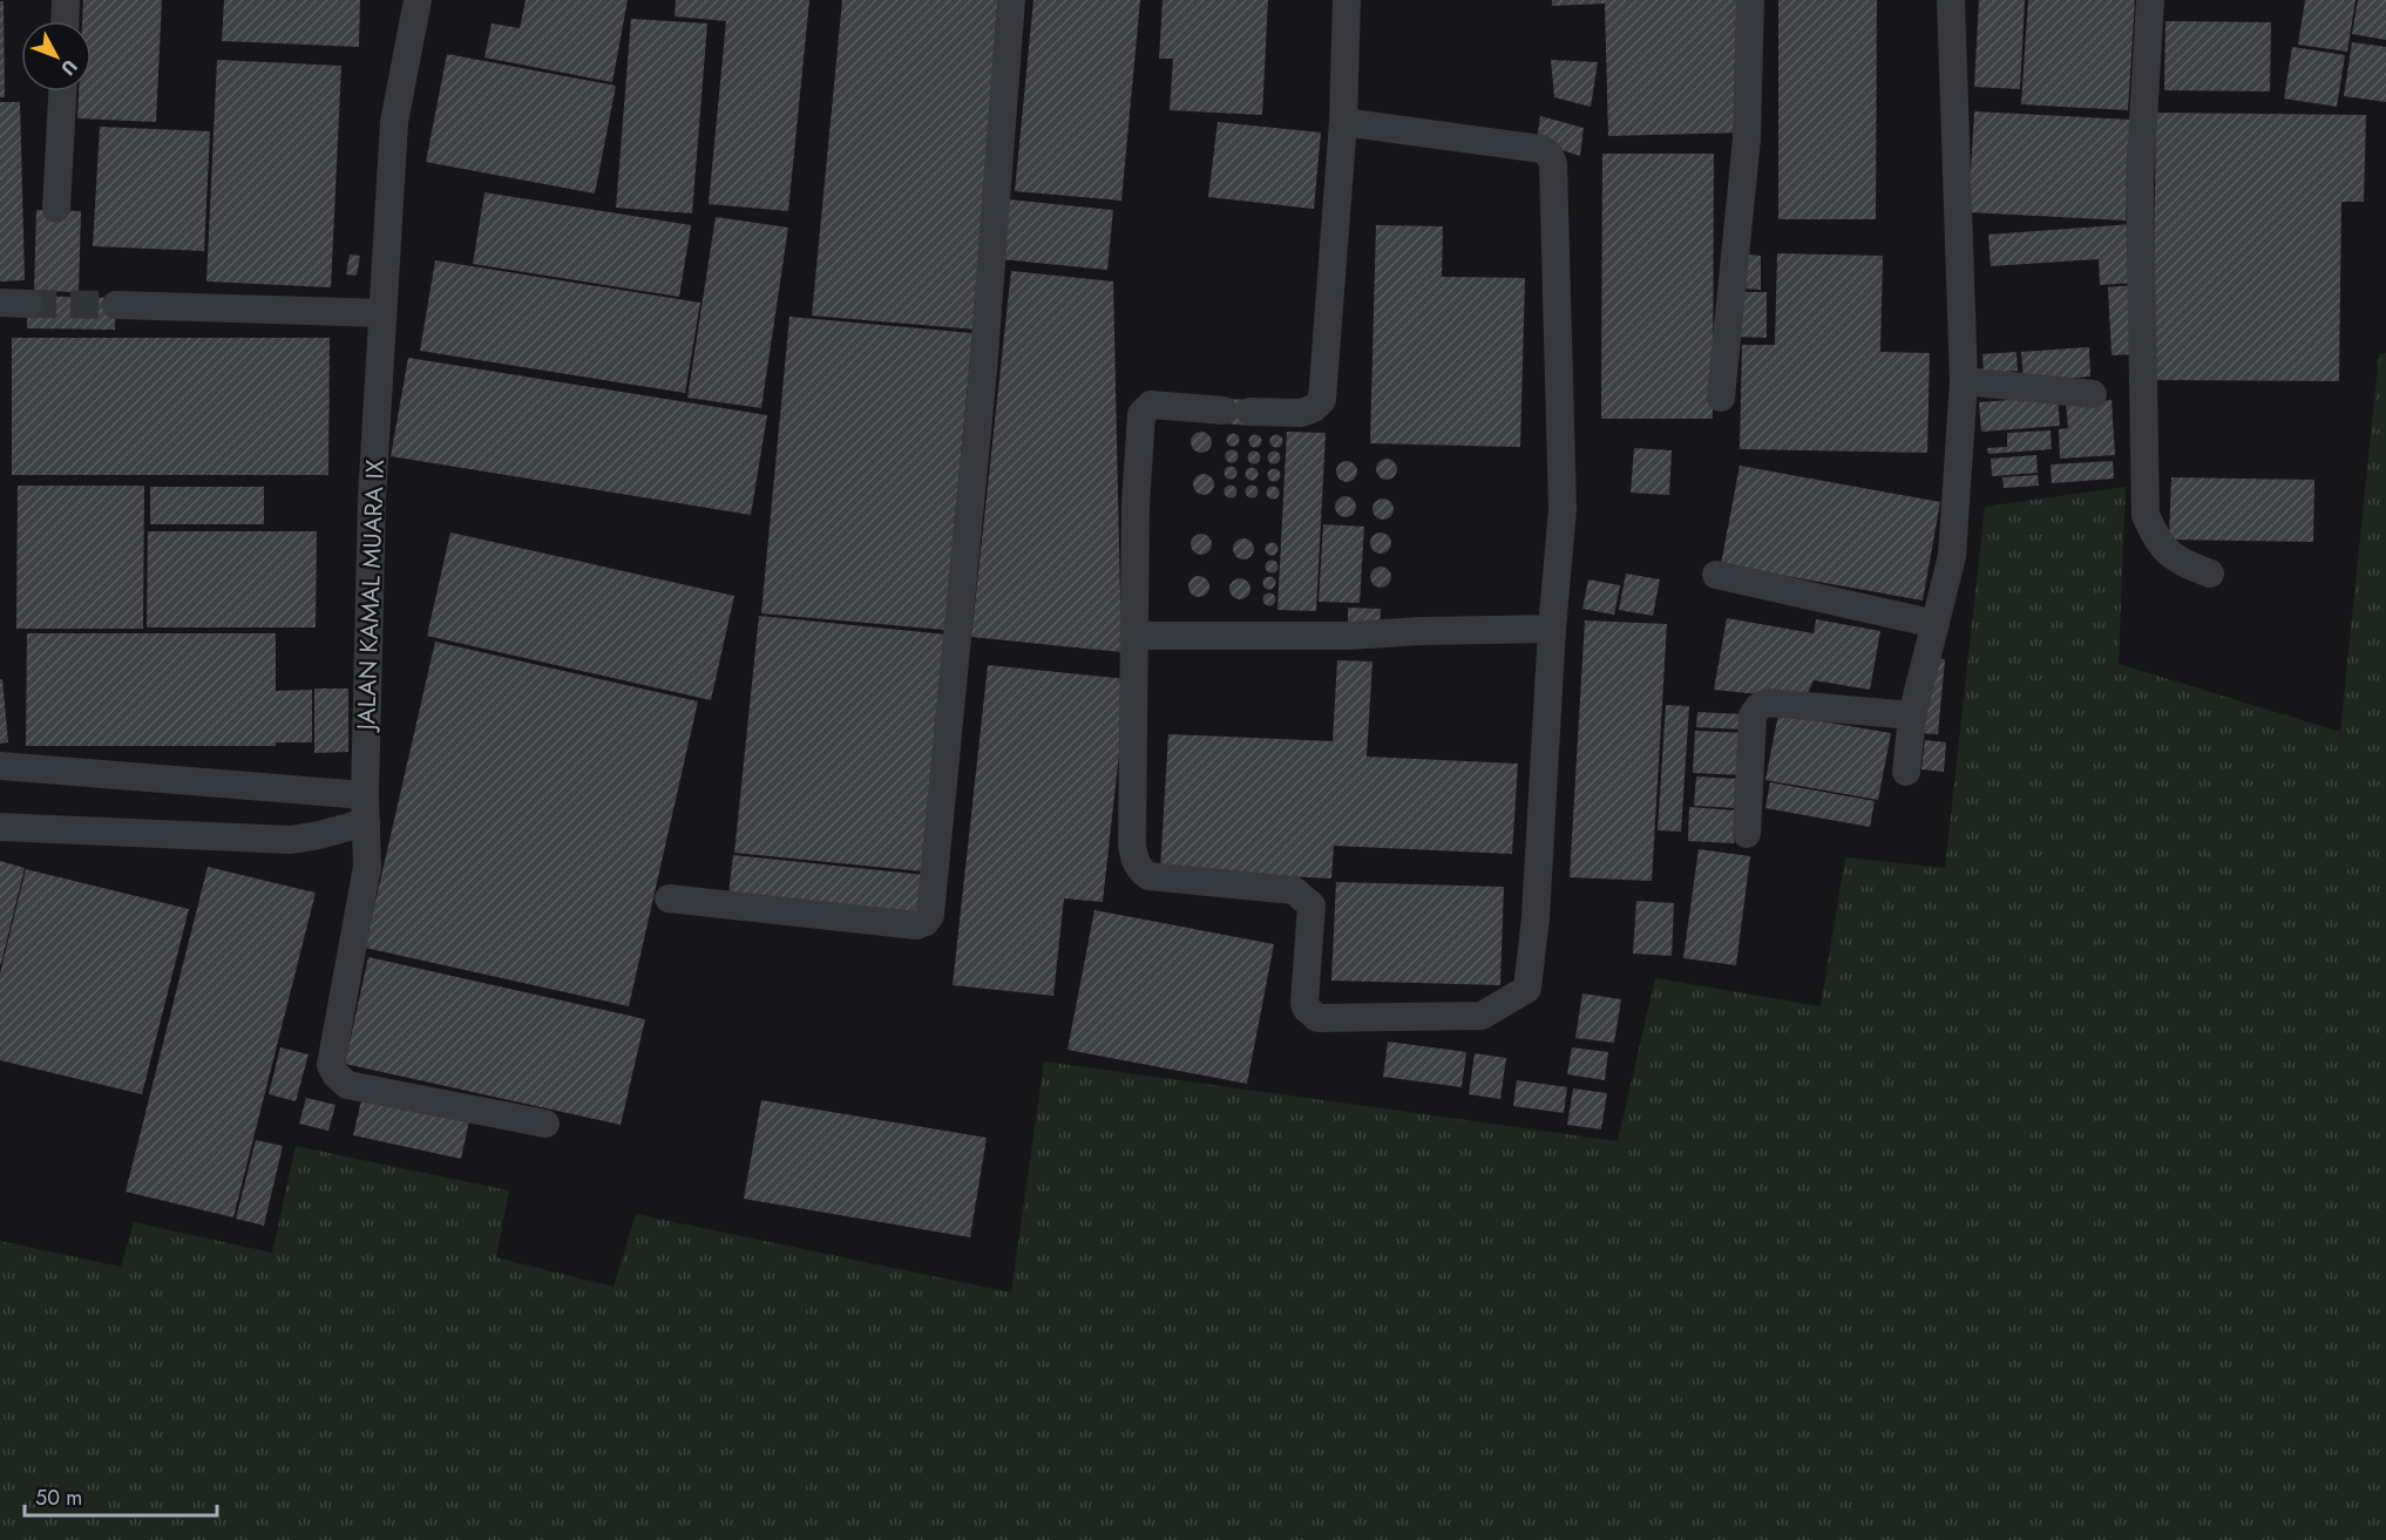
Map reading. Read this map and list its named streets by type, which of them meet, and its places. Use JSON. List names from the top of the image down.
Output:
{
  "streets": {
    "lane": ["JALAN KAMAL MUARA IX"]
  },
  "scale_bar": "50 m",
  "north": "bottom right"
}
